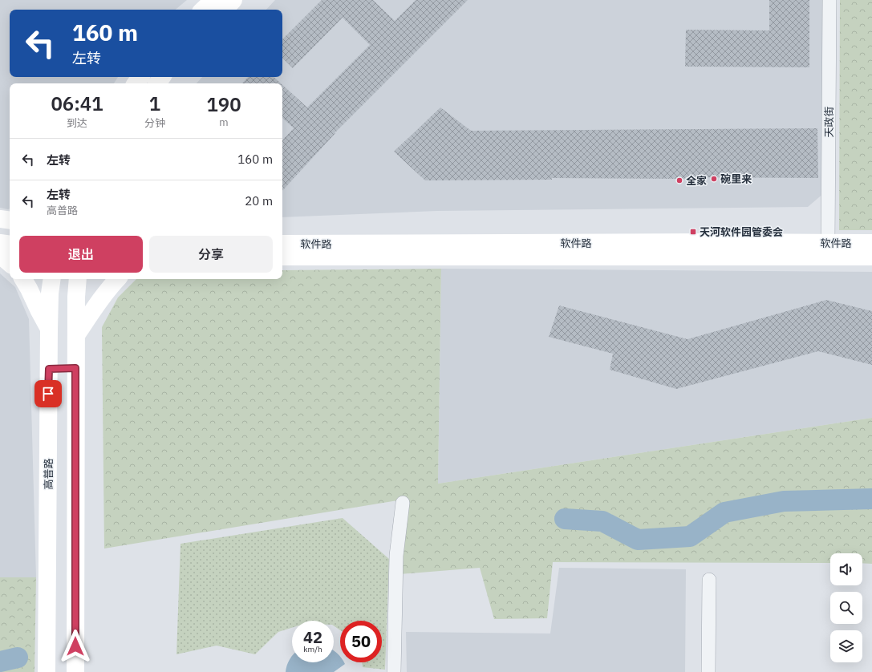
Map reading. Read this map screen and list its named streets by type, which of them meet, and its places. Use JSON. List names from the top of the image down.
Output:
{
  "streets": {
    "street": ["天政街", "软件路", "高普路"]
  },
  "crossings": [
    ["天政街", "软件路"]
  ],
  "places": {
    "other": ["碗里来", "全家"],
    "transit": ["天河软件园管委会"]
  },
  "page": {
    "turn": ["160 m", "左转"],
    "eta": [
      "06:41",
      "到达",
      "1",
      "分钟",
      "190",
      "m"
    ],
    "list": [
      {
        "name": "左转",
        "value": "160 m"
      },
      {
        "name": "左转",
        "note": "高普路",
        "value": "20 m"
      }
    ],
    "buttons": ["退出", "分享"],
    "speed": "42 km/h",
    "limit": "50"
  }
}
